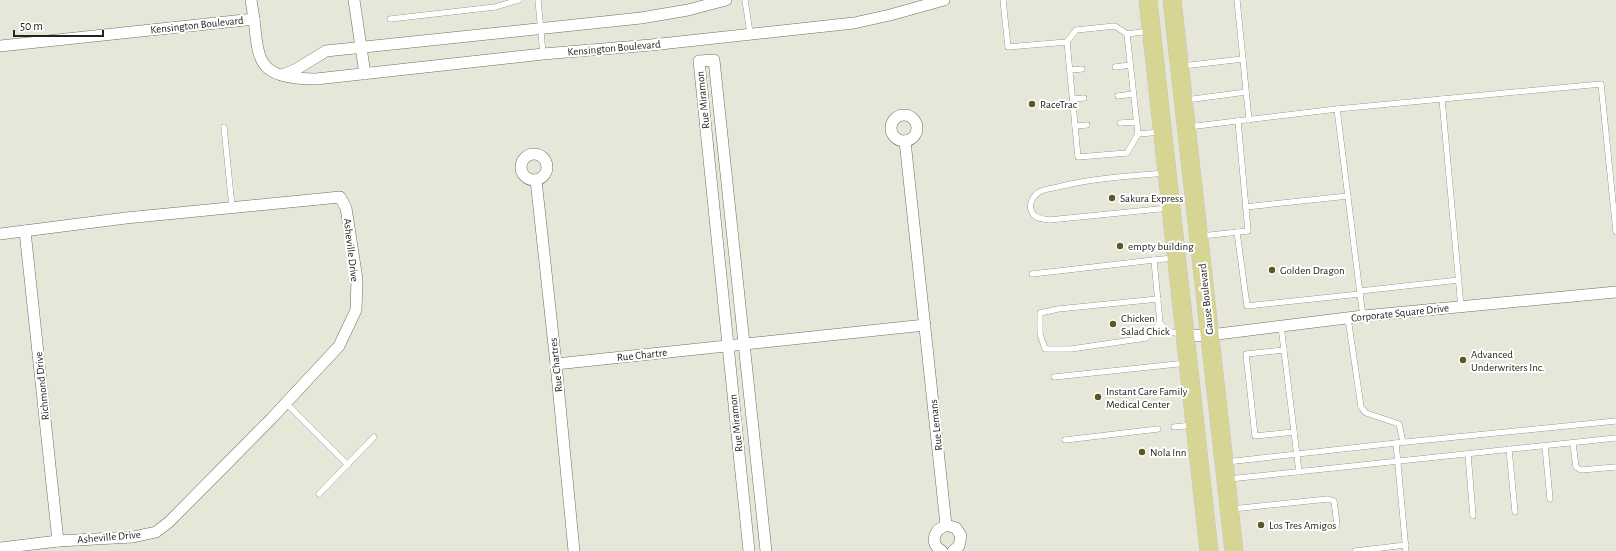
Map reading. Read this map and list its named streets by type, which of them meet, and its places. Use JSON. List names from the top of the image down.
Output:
{
  "streets": {
    "main road": ["Gause Boulevard"],
    "street": [
      "Kensington Boulevard",
      "Rue Miramon",
      "Asheville Drive",
      "Corporate Square Drive",
      "Rue Chartre",
      "Rue Chartres",
      "Richmond Drive",
      "Rue Lemans"
    ]
  },
  "crossings": [
    ["Rue Miramon", "Rue Chartre"],
    ["Asheville Drive", "Richmond Drive"],
    ["Gause Boulevard", "Corporate Square Drive"],
    ["Rue Chartre", "Rue Chartres"]
  ],
  "places": [
    "RaceTrac",
    "Sakura Express",
    "empty building",
    "Golden Dragon",
    "Chicken Salad Chick",
    "Advanced Underwriters Inc.",
    "Instant Care Family Medical Center",
    "Nola Inn",
    "Los Tres Amigos"
  ],
  "scale_bar": "50 m"
}
